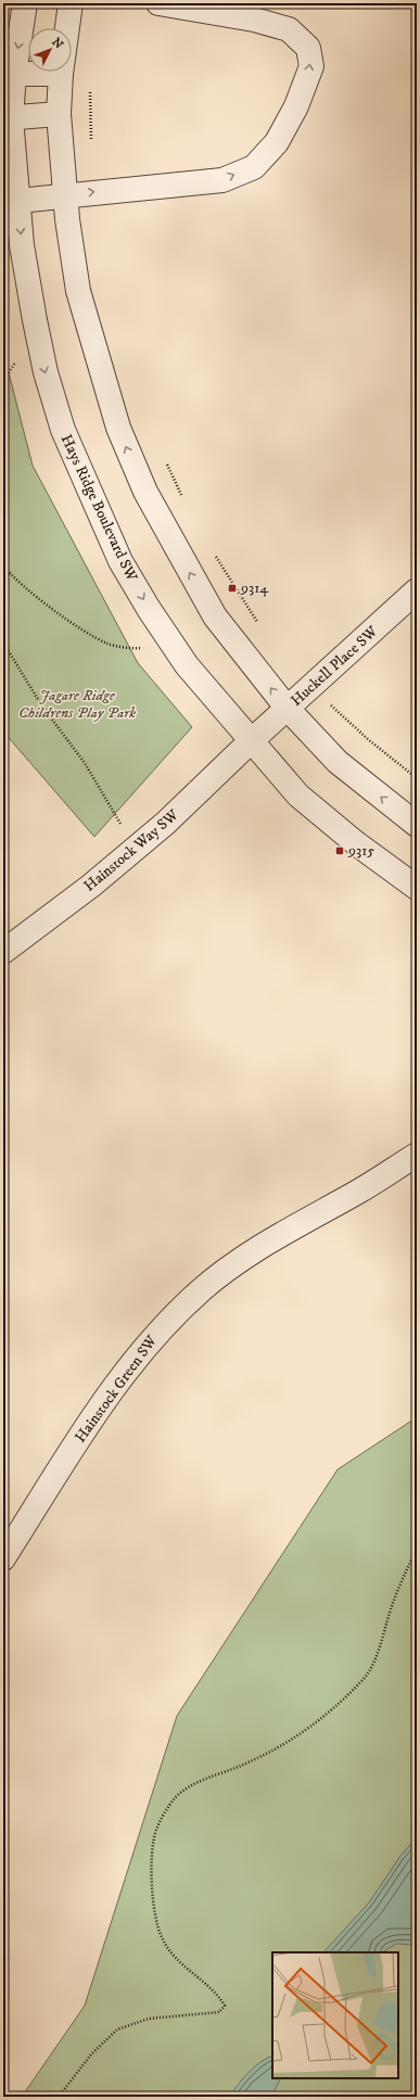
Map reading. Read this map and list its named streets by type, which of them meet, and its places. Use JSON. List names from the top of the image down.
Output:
{
  "streets": {
    "street": [
      "Hays Ridge Boulevard SW",
      "Huckell Place SW",
      "Hainstock Way SW",
      "Hainstock Green SW"
    ]
  },
  "crossings": [
    ["Hays Ridge Boulevard SW", "Huckell Place SW"],
    ["Hays Ridge Boulevard SW", "Hainstock Way SW"],
    ["Huckell Place SW", "Hainstock Way SW"]
  ],
  "parks": ["Jagare Ridge Childrens Play Park"],
  "places": {
    "transit": ["9314", "9315"]
  },
  "north": "top right"
}
